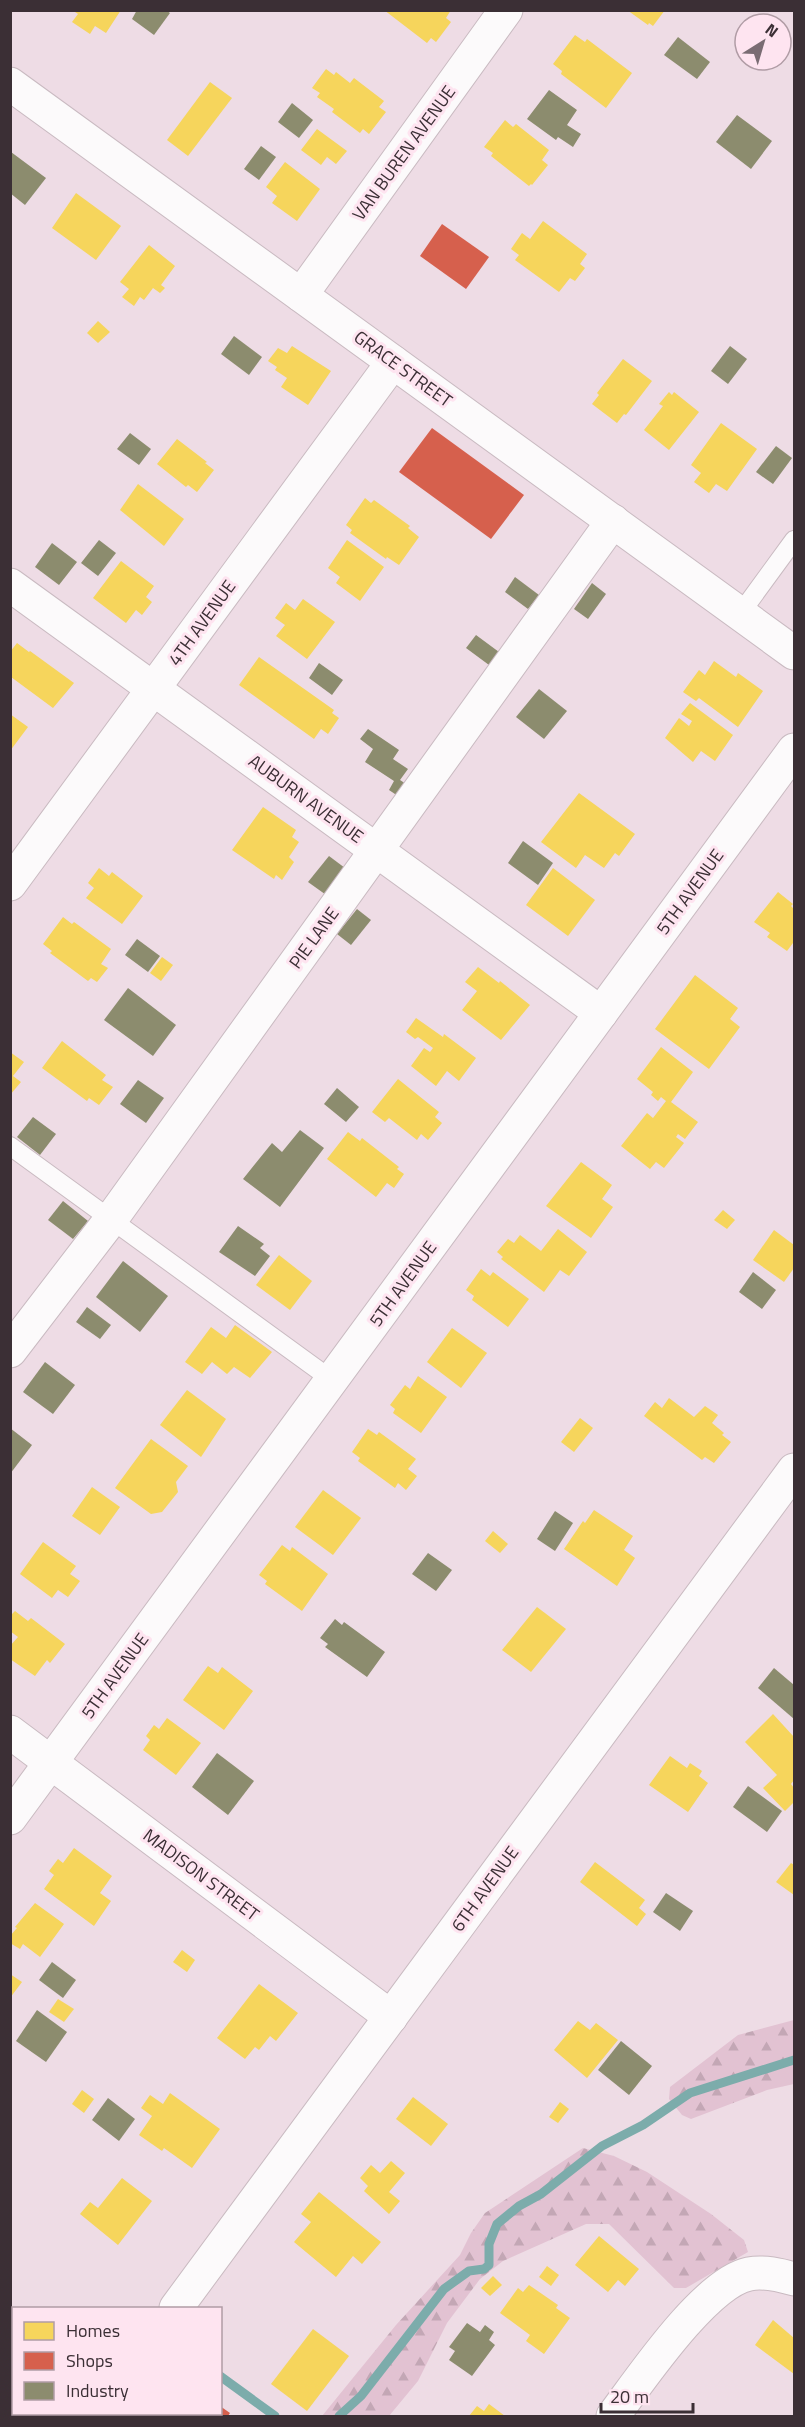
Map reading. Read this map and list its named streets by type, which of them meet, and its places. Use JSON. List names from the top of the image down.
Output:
{
  "streets": {
    "street": [
      "VAN BUREN AVENUE",
      "GRACE STREET",
      "4TH AVENUE",
      "AUBURN AVENUE",
      "5TH AVENUE",
      "PIE LANE",
      "MADISON STREET",
      "6TH AVENUE"
    ]
  },
  "crossings": [
    ["VAN BUREN AVENUE", "GRACE STREET"],
    ["GRACE STREET", "4TH AVENUE"],
    ["GRACE STREET", "PIE LANE"],
    ["4TH AVENUE", "AUBURN AVENUE"],
    ["AUBURN AVENUE", "5TH AVENUE"],
    ["AUBURN AVENUE", "PIE LANE"],
    ["5TH AVENUE", "MADISON STREET"],
    ["MADISON STREET", "6TH AVENUE"]
  ],
  "legend": ["Homes", "Shops", "Industry"],
  "scale_bar": "20 m",
  "north": "top right"
}
